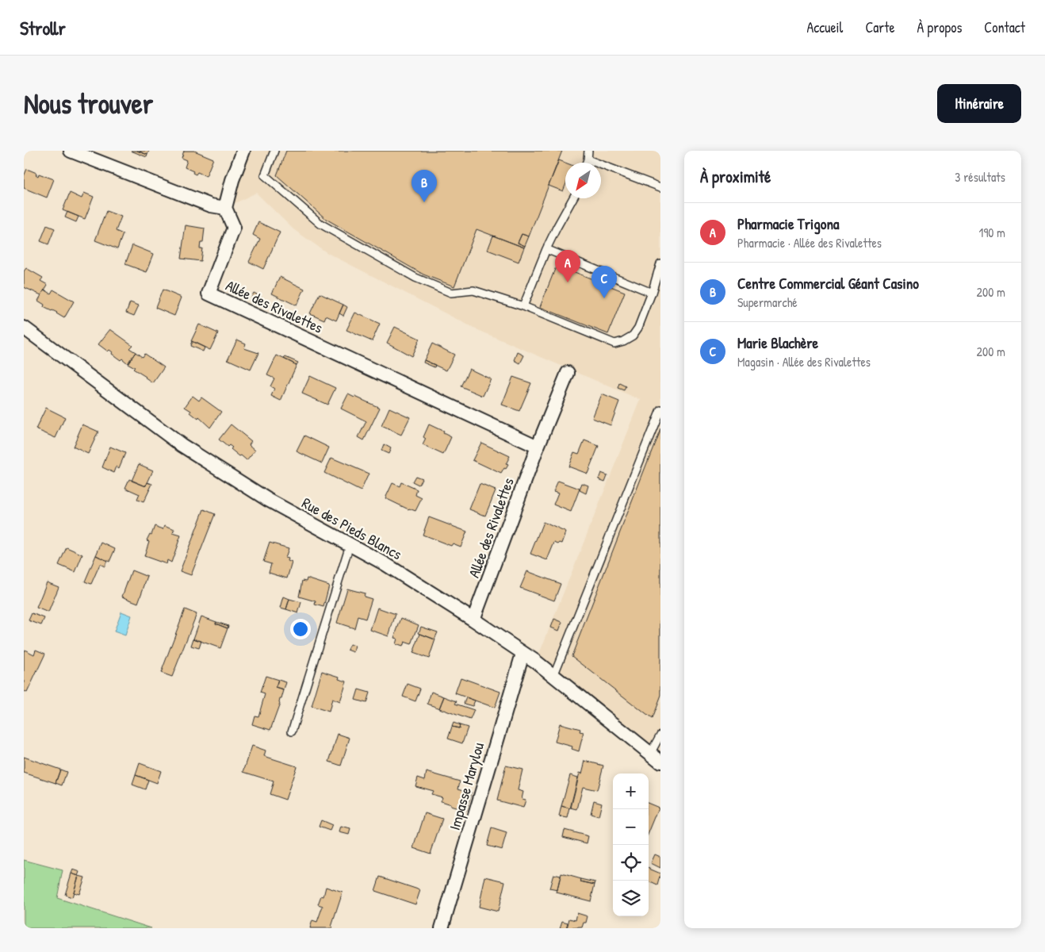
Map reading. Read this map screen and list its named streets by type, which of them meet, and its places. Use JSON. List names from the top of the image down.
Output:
{
  "streets": {
    "street": ["Allée des Rivalettes", "Rue des Pieds Blancs", "Impasse Marylou"]
  },
  "crossings": [
    ["Allée des Rivalettes", "Rue des Pieds Blancs"],
    ["Rue des Pieds Blancs", "Impasse Marylou"]
  ],
  "north": "bottom left",
  "page": {
    "header": "Strollr",
    "nav": [
      "Accueil",
      "Carte",
      "À propos",
      "Contact"
    ],
    "buttons": "Itinéraire",
    "title": "Nous trouver",
    "heading": ["À proximité", "3 résultats"],
    "pins": ["B", "A", "C"],
    "list": [
      {
        "mark": "A",
        "name": "Pharmacie Trigona",
        "note": "Pharmacie · Allée des Rivalettes",
        "value": "190 m"
      },
      {
        "mark": "B",
        "name": "Centre Commercial Géant Casino",
        "note": "Supermarché",
        "value": "200 m"
      },
      {
        "mark": "C",
        "name": "Marie Blachère",
        "note": "Magasin · Allée des Rivalettes",
        "value": "200 m"
      }
    ],
    "map_buttons": ["+", "−"]
  }
}
